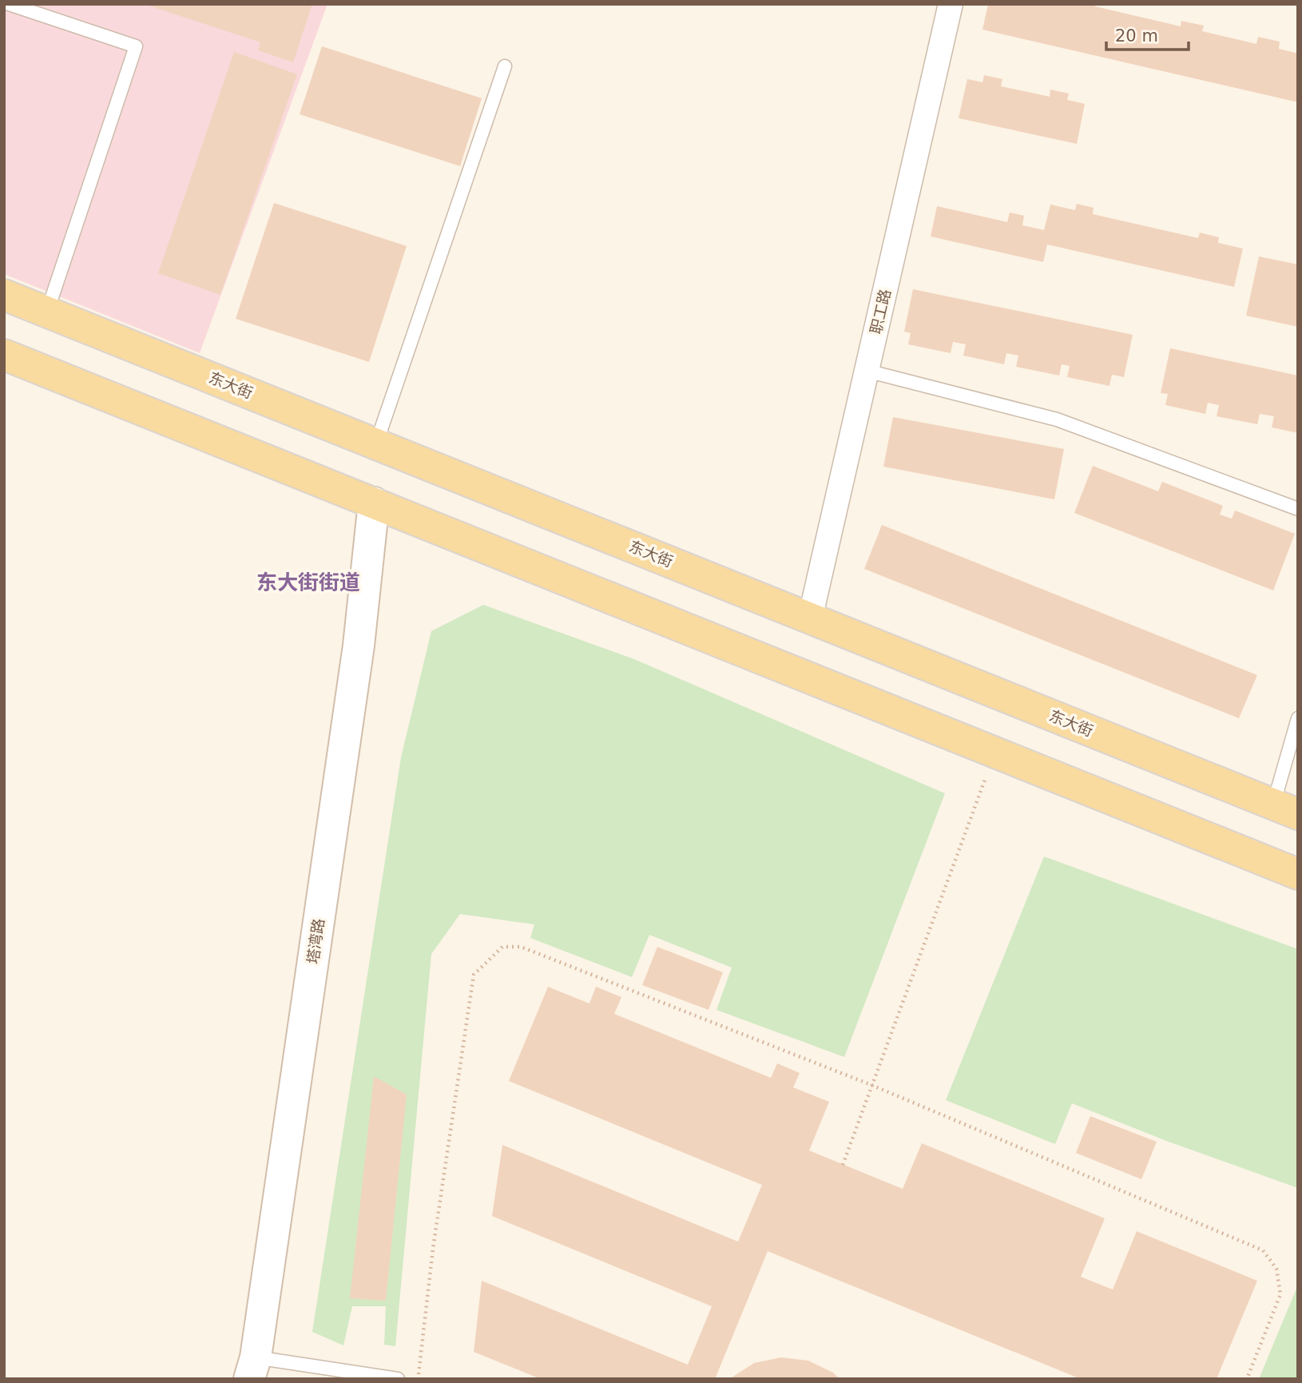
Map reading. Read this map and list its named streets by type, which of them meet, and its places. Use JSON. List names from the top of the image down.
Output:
{
  "streets": {
    "main road": ["东大街"],
    "street": ["职工路", "塔湾路"]
  },
  "crossings": [
    ["职工路", "东大街"]
  ],
  "districts": ["东大街街道"],
  "scale_bar": "20 m"
}
